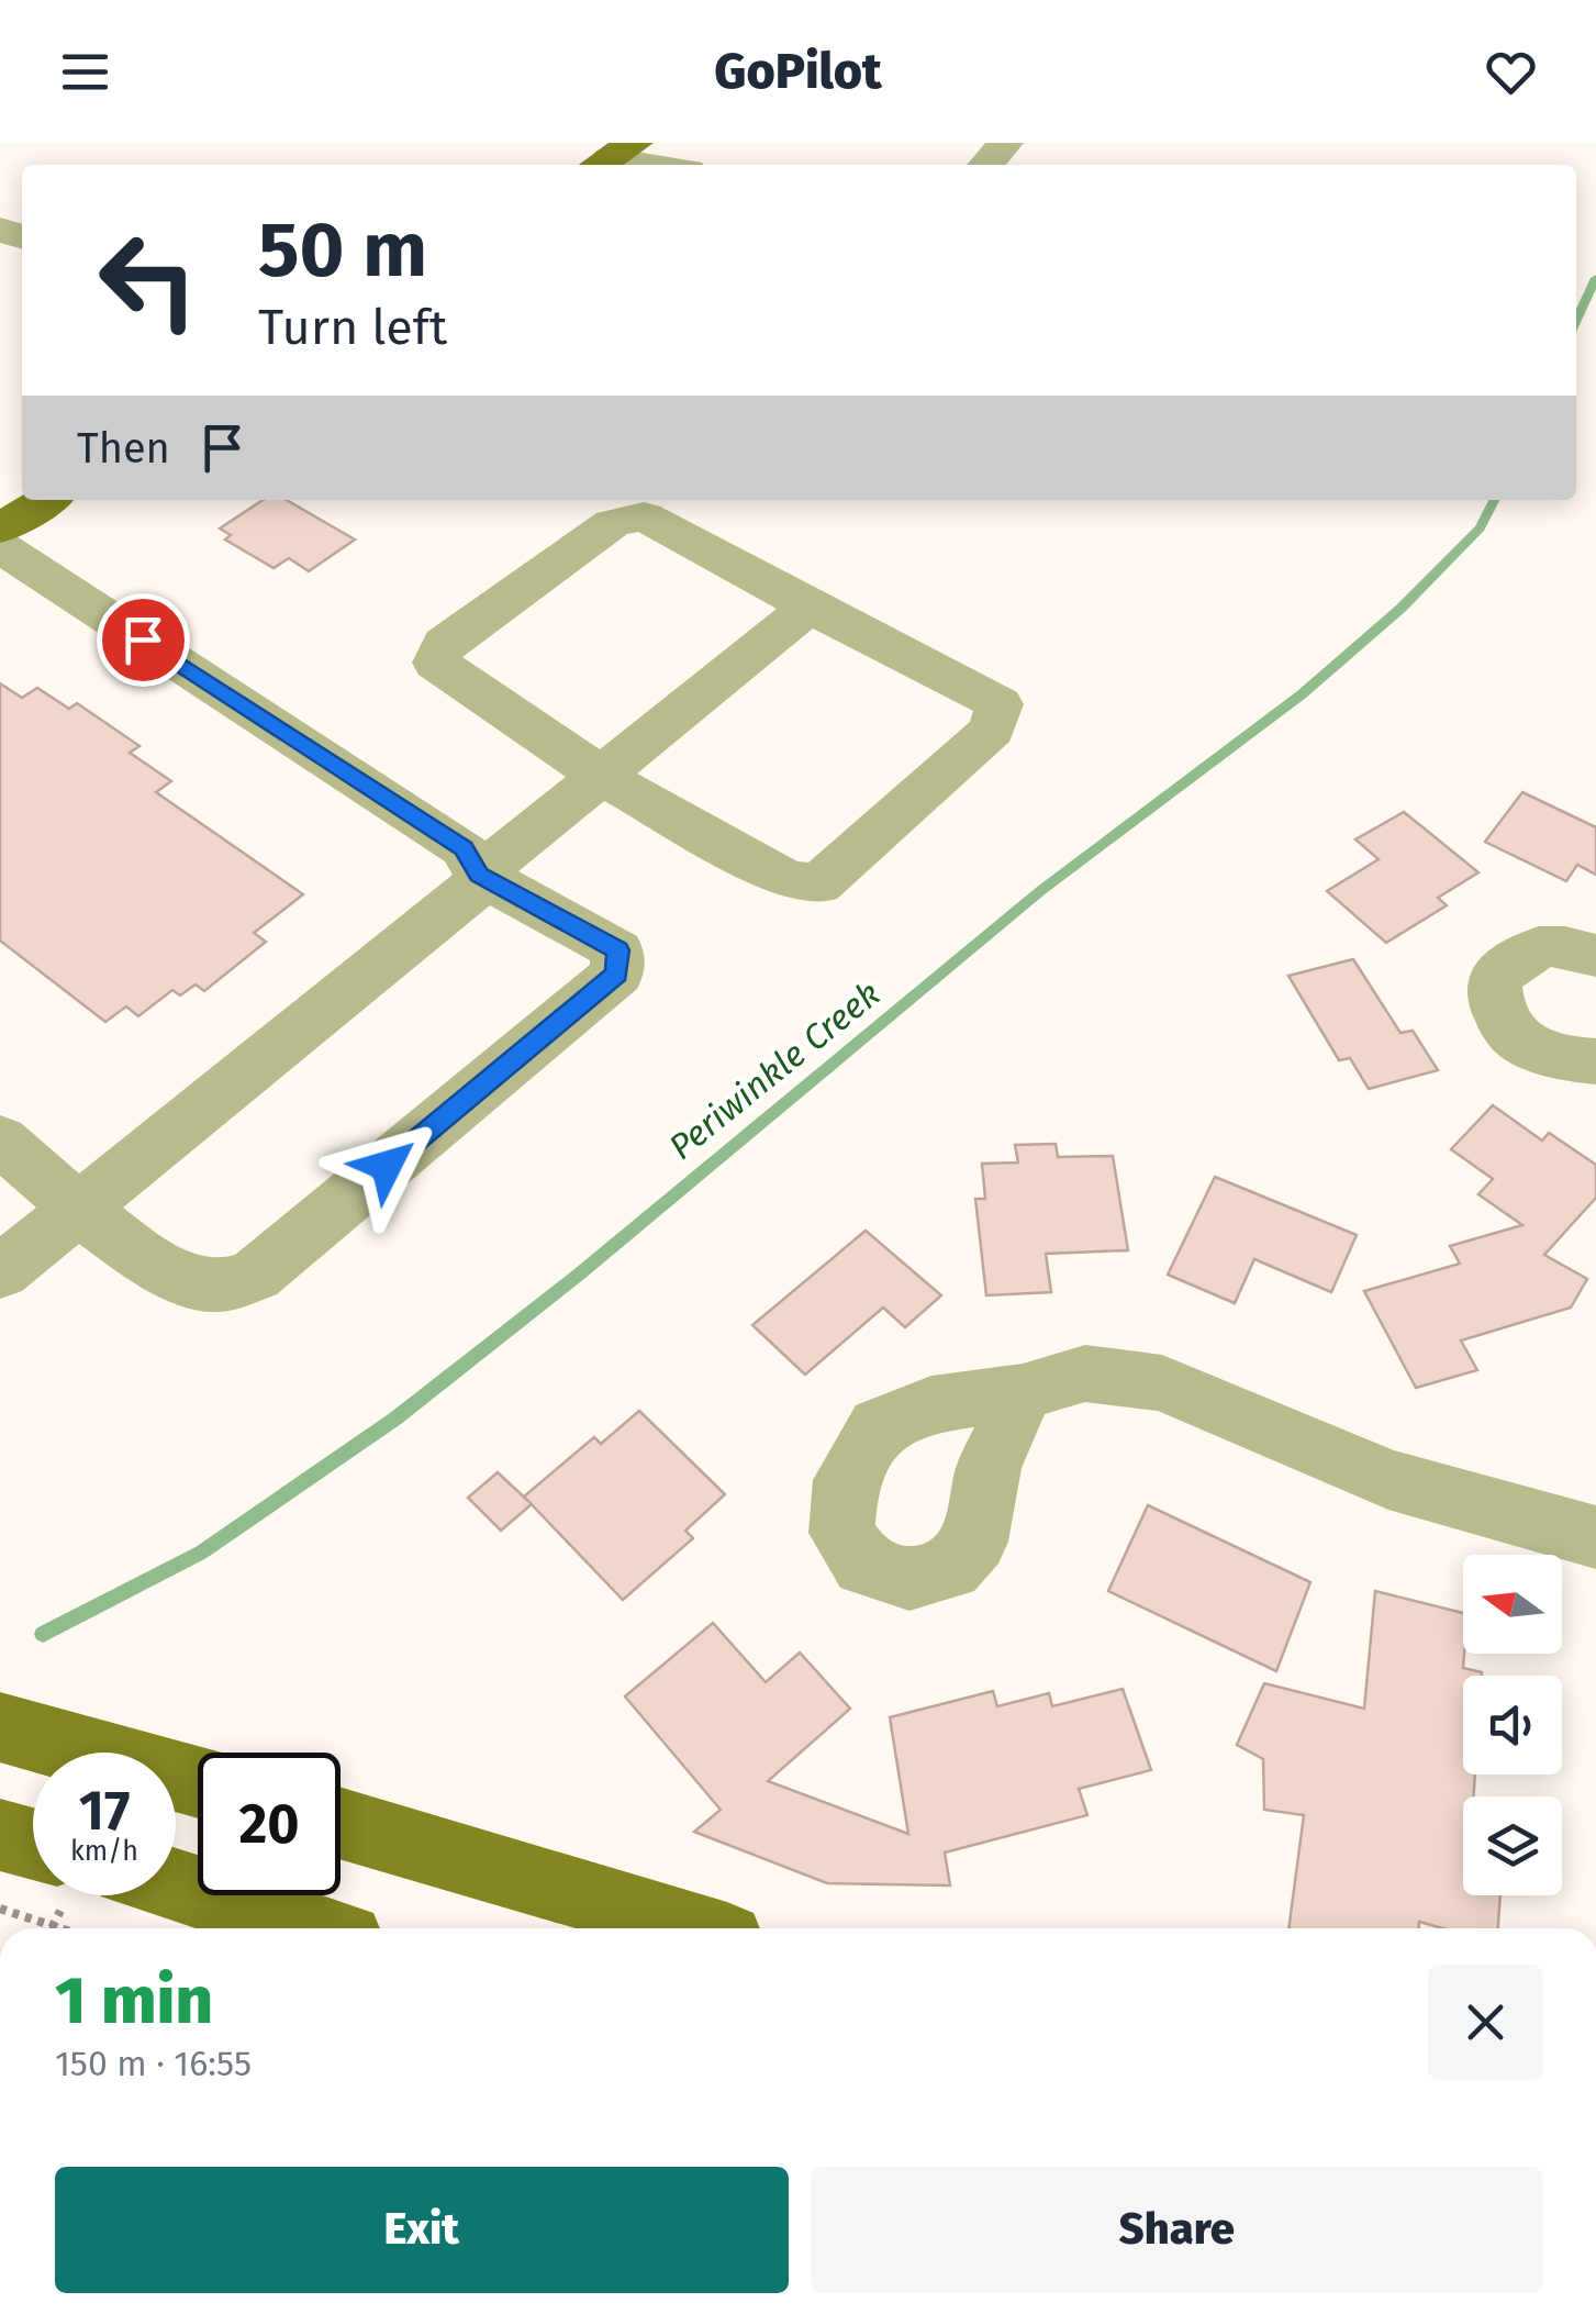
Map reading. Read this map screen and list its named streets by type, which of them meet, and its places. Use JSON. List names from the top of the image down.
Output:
{
  "water": ["Periwinkle Creek"],
  "north": "left",
  "page": {
    "header": "GoPilot",
    "turn": ["50 m", "Turn left"],
    "then": "Then",
    "speed": "17 km/h",
    "limit": "20",
    "heading": ["1 min", "150 m · 16:55"],
    "buttons": ["Exit", "Share"]
  }
}
